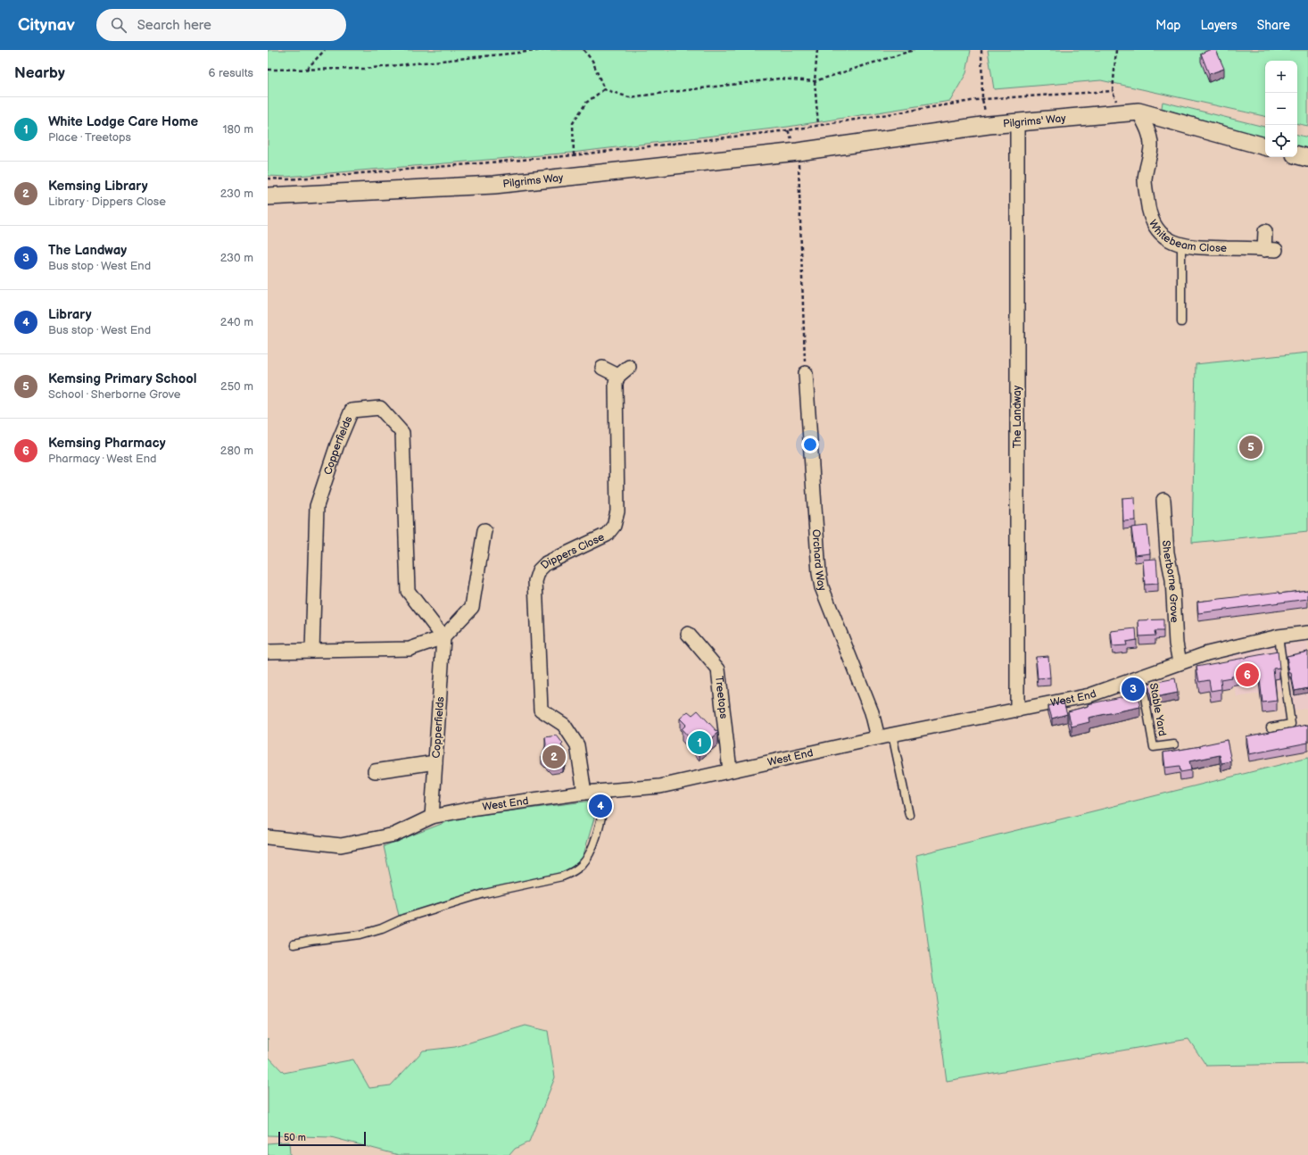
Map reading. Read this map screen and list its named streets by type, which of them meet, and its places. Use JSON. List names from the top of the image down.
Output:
{
  "streets": {
    "street": [
      "Pilgrims' Way",
      "Pilgrims Way",
      "Whitebeam Close",
      "The Landway",
      "Copperfields",
      "Dippers Close",
      "Orchard Way",
      "Sherborne Grove",
      "Treetops",
      "West End"
    ],
    "lane": ["Stable Yard"]
  },
  "crossings": [
    ["Pilgrims' Way", "Pilgrims Way"],
    ["Pilgrims' Way", "Whitebeam Close"],
    ["Pilgrims' Way", "The Landway"],
    ["The Landway", "West End"],
    ["Copperfields", "West End"],
    ["Dippers Close", "West End"],
    ["Orchard Way", "West End"],
    ["Sherborne Grove", "West End"],
    ["Treetops", "West End"],
    ["West End", "Stable Yard"]
  ],
  "scale_bar": "50 m",
  "page": {
    "header": "Citynav",
    "search": "Search here",
    "nav": ["Map", "Layers", "Share"],
    "heading": ["Nearby", "6 results"],
    "map_buttons": ["+", "−"],
    "list": [
      {
        "mark": "1",
        "name": "White Lodge Care Home",
        "note": "Place · Treetops",
        "value": "180 m"
      },
      {
        "mark": "2",
        "name": "Kemsing Library",
        "note": "Library · Dippers Close",
        "value": "230 m"
      },
      {
        "mark": "3",
        "name": "The Landway",
        "note": "Bus stop · West End",
        "value": "230 m"
      },
      {
        "mark": "4",
        "name": "Library",
        "note": "Bus stop · West End",
        "value": "240 m"
      },
      {
        "mark": "5",
        "name": "Kemsing Primary School",
        "note": "School · Sherborne Grove",
        "value": "250 m"
      },
      {
        "mark": "6",
        "name": "Kemsing Pharmacy",
        "note": "Pharmacy · West End",
        "value": "280 m"
      }
    ],
    "pins": [
      "5",
      "6",
      "3",
      "1",
      "2",
      "4"
    ],
    "scale": "50 m"
  }
}
